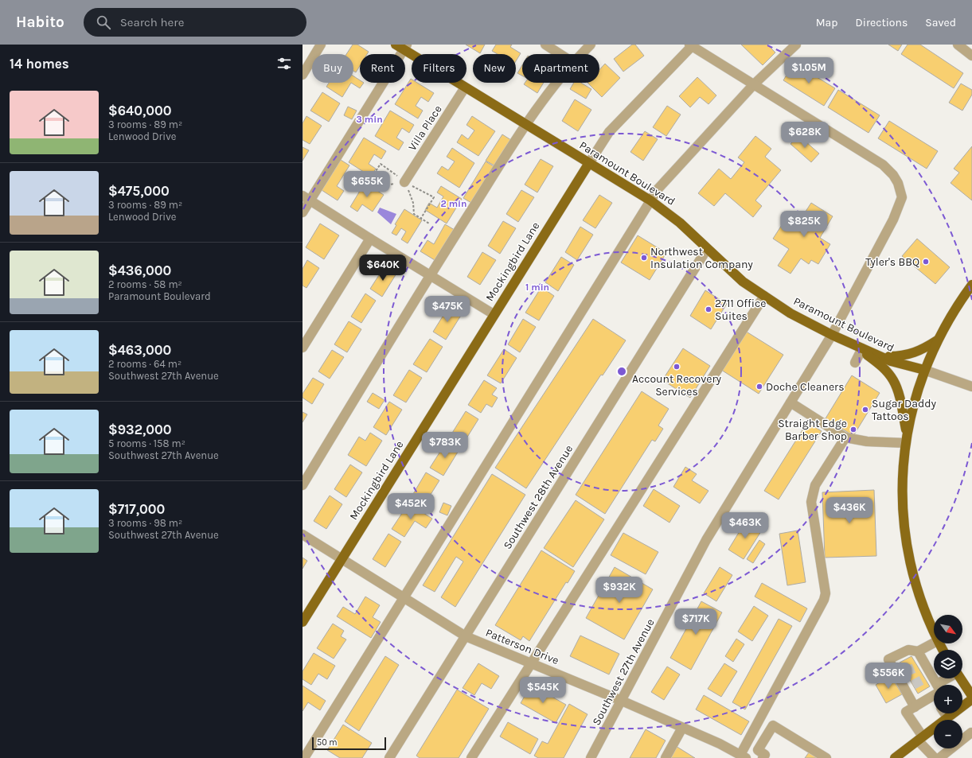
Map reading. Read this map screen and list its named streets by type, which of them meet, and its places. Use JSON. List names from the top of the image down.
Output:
{
  "streets": {
    "main road": ["Paramount Boulevard", "Mockingbird Lane"],
    "street": [
      "Villa Place",
      "Southwest 28th Avenue",
      "Patterson Drive",
      "Southwest 27th Avenue"
    ]
  },
  "crossings": [
    ["Villa Place", "Paramount Boulevard"],
    ["Paramount Boulevard", "Mockingbird Lane"],
    ["Paramount Boulevard", "Southwest 28th Avenue"],
    ["Paramount Boulevard", "Southwest 27th Avenue"],
    ["Mockingbird Lane", "Patterson Drive"],
    ["Southwest 28th Avenue", "Patterson Drive"],
    ["Patterson Drive", "Southwest 27th Avenue"]
  ],
  "places": [
    "Northwest Insulation Company",
    "Tyler's BBQ",
    "2711 Office Suites",
    "Account Recovery Services",
    "Doche Cleaners",
    "Sugar Daddy Tattoos",
    "Straight Edge Barber Shop"
  ],
  "scale_bar": "50 m",
  "north": "bottom right",
  "page": {
    "header": "Habito",
    "search": "Search here",
    "nav": ["Map", "Directions", "Saved"],
    "heading": "14 homes",
    "chip": [
      "Buy",
      "Rent",
      "Filters",
      "New",
      "Apartment"
    ],
    "price": [
      "$1.05M",
      "$628K",
      "$655K",
      "$825K",
      "$640K",
      "$475K",
      "$783K",
      "$452K",
      "$436K",
      "$463K",
      "$932K",
      "$717K",
      "$556K",
      "$545K"
    ],
    "list": [
      {
        "name": "$640,000",
        "note": "3 rooms · 89 m² · Lenwood Drive"
      },
      {
        "name": "$475,000",
        "note": "3 rooms · 89 m² · Lenwood Drive"
      },
      {
        "name": "$436,000",
        "note": "2 rooms · 58 m² · Paramount Boulevard"
      },
      {
        "name": "$463,000",
        "note": "2 rooms · 64 m² · Southwest 27th Avenue"
      },
      {
        "name": "$932,000",
        "note": "5 rooms · 158 m² · Southwest 27th Avenue"
      },
      {
        "name": "$717,000",
        "note": "3 rooms · 98 m² · Southwest 27th Avenue"
      }
    ],
    "map_buttons": ["+", "−"],
    "scale": "50 m"
  },
  "rings": ["3 min", "2 min", "1 min"]
}
